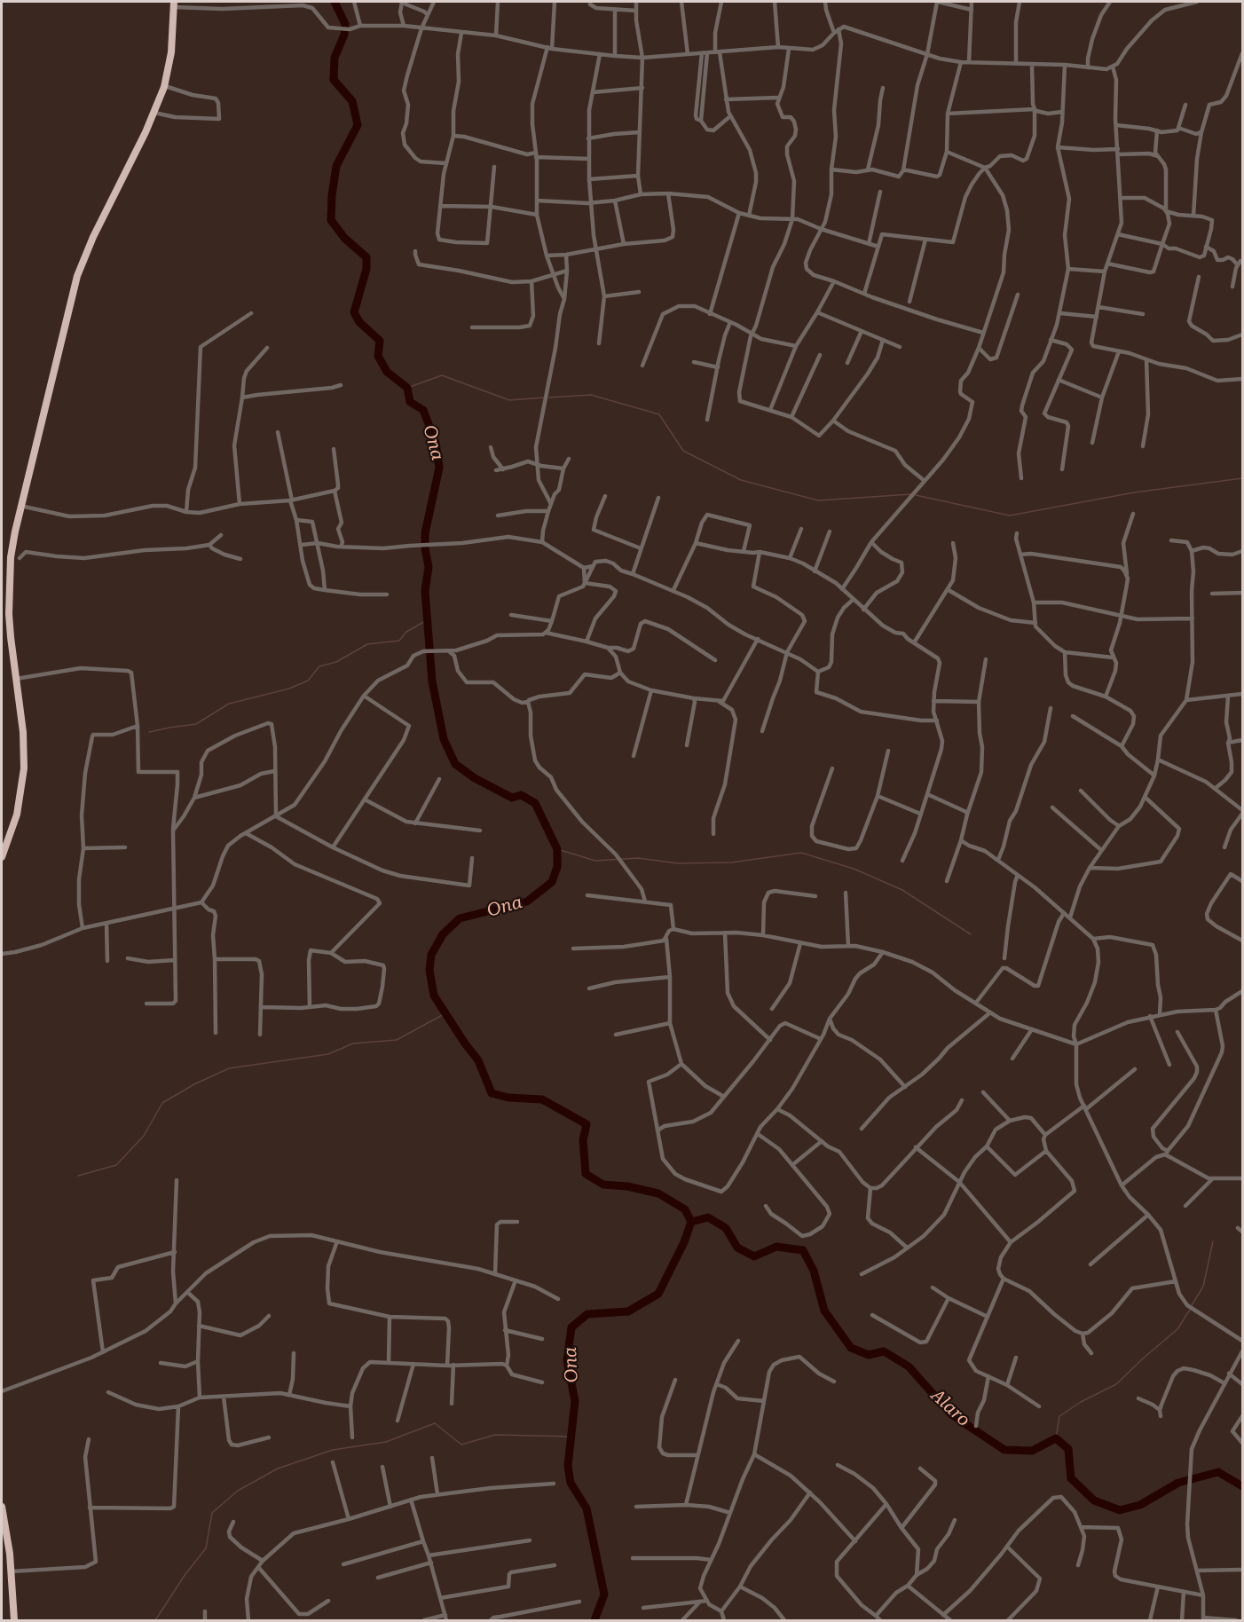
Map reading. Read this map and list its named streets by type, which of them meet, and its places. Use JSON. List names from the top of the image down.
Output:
{
  "water": ["Ona", "Alaro"]
}
